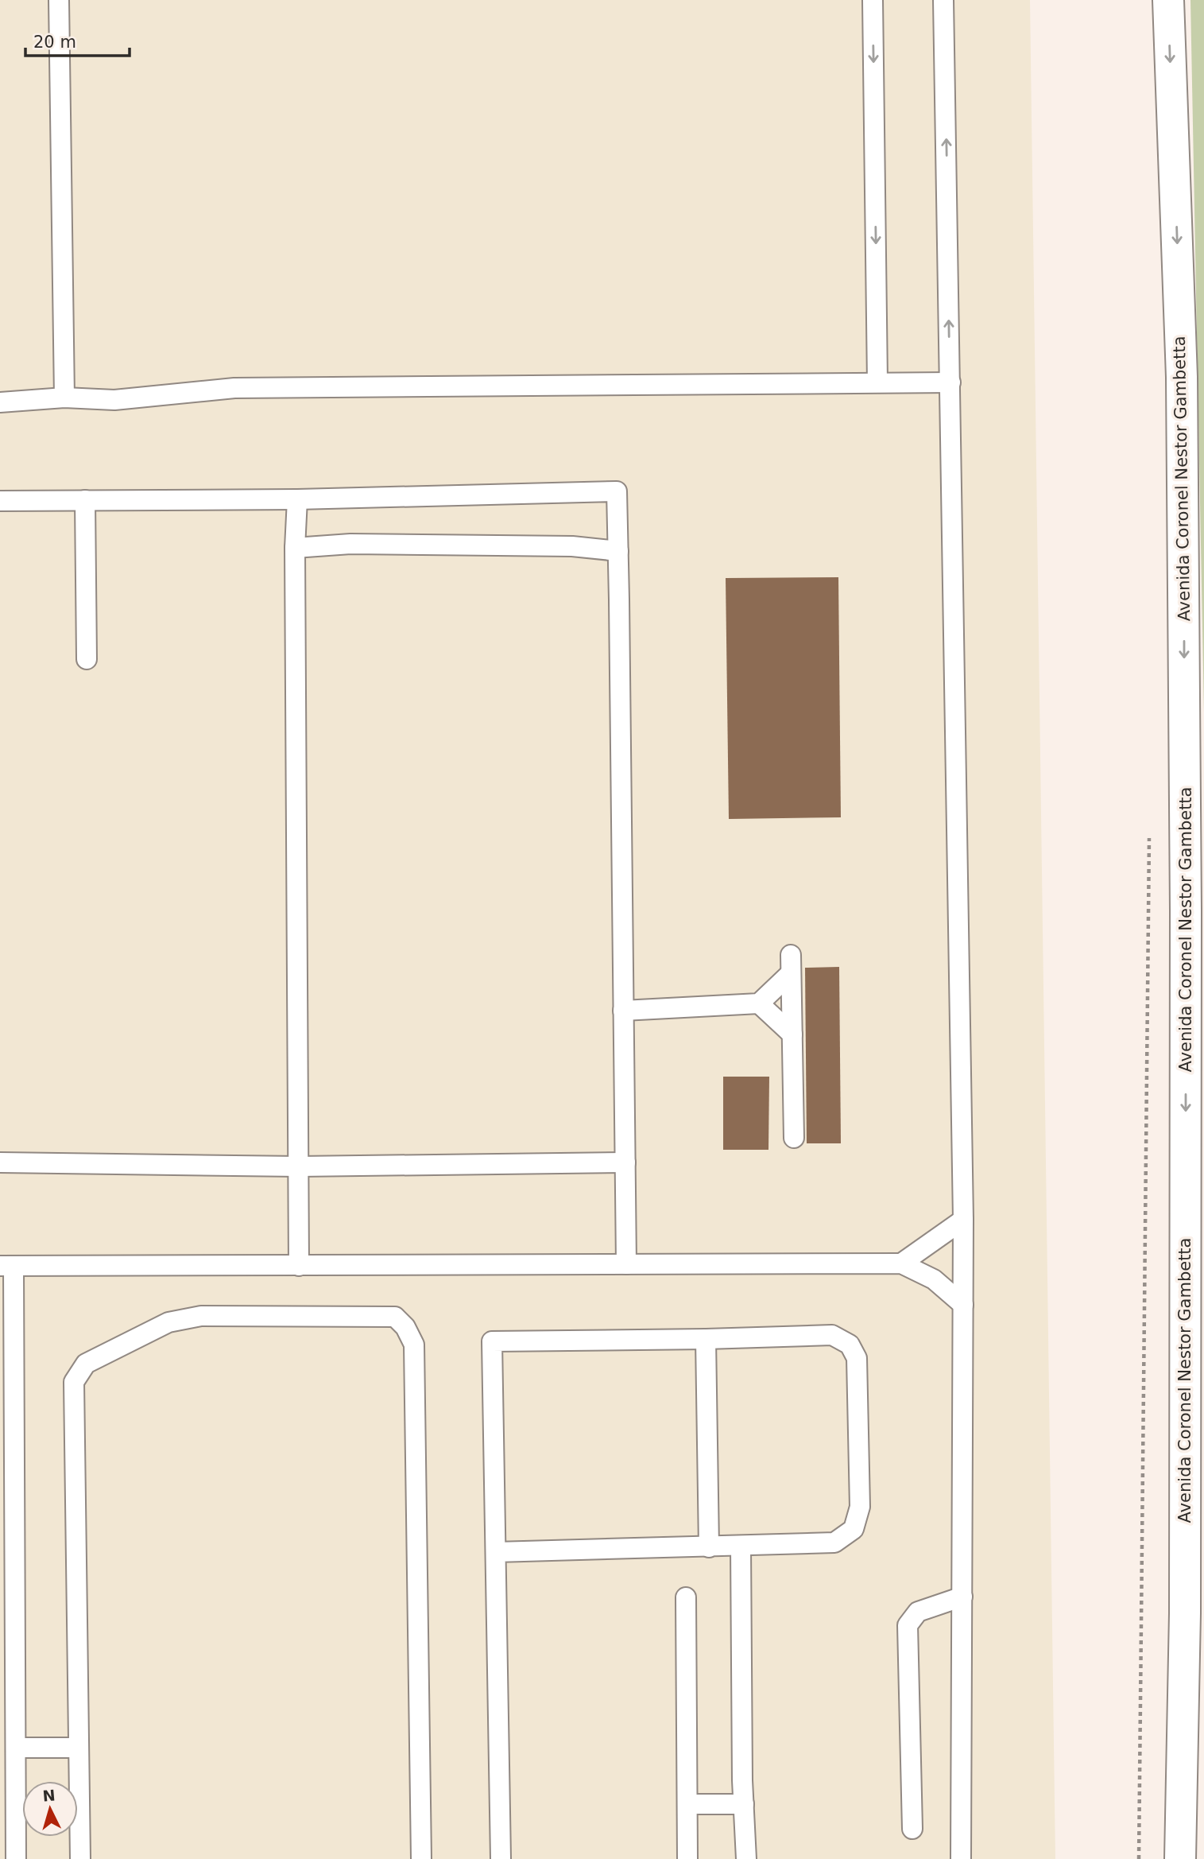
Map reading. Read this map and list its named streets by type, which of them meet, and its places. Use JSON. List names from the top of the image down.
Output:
{
  "streets": {
    "highway": ["Avenida Coronel Nestor Gambetta"]
  },
  "one_way": ["Avenida Coronel Nestor Gambetta"],
  "scale_bar": "20 m",
  "north": "top"
}
